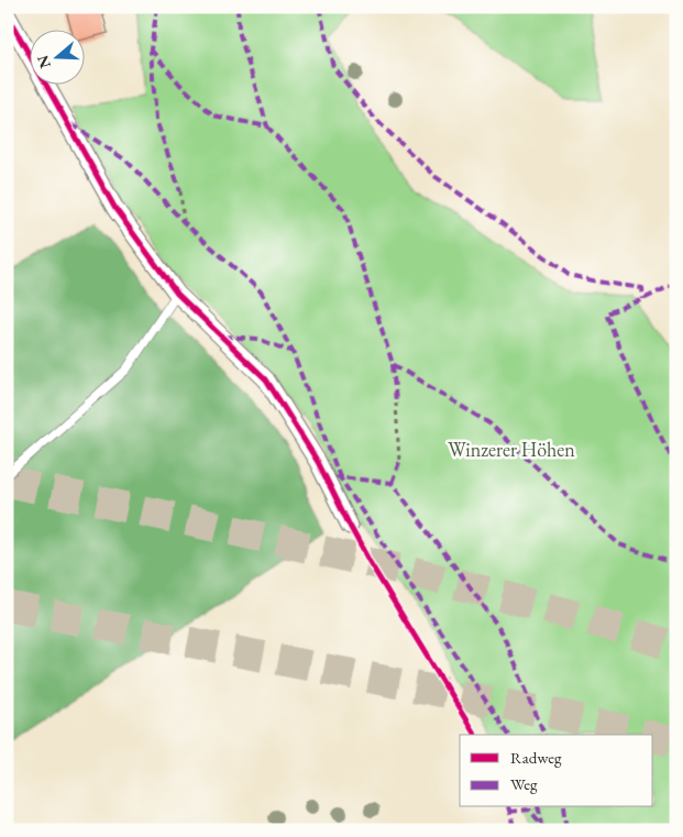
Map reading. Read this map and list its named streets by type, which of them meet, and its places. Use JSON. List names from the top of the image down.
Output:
{
  "parks": ["Winzerer Höhen"],
  "legend": ["Radweg", "Weg"],
  "north": "left"
}
